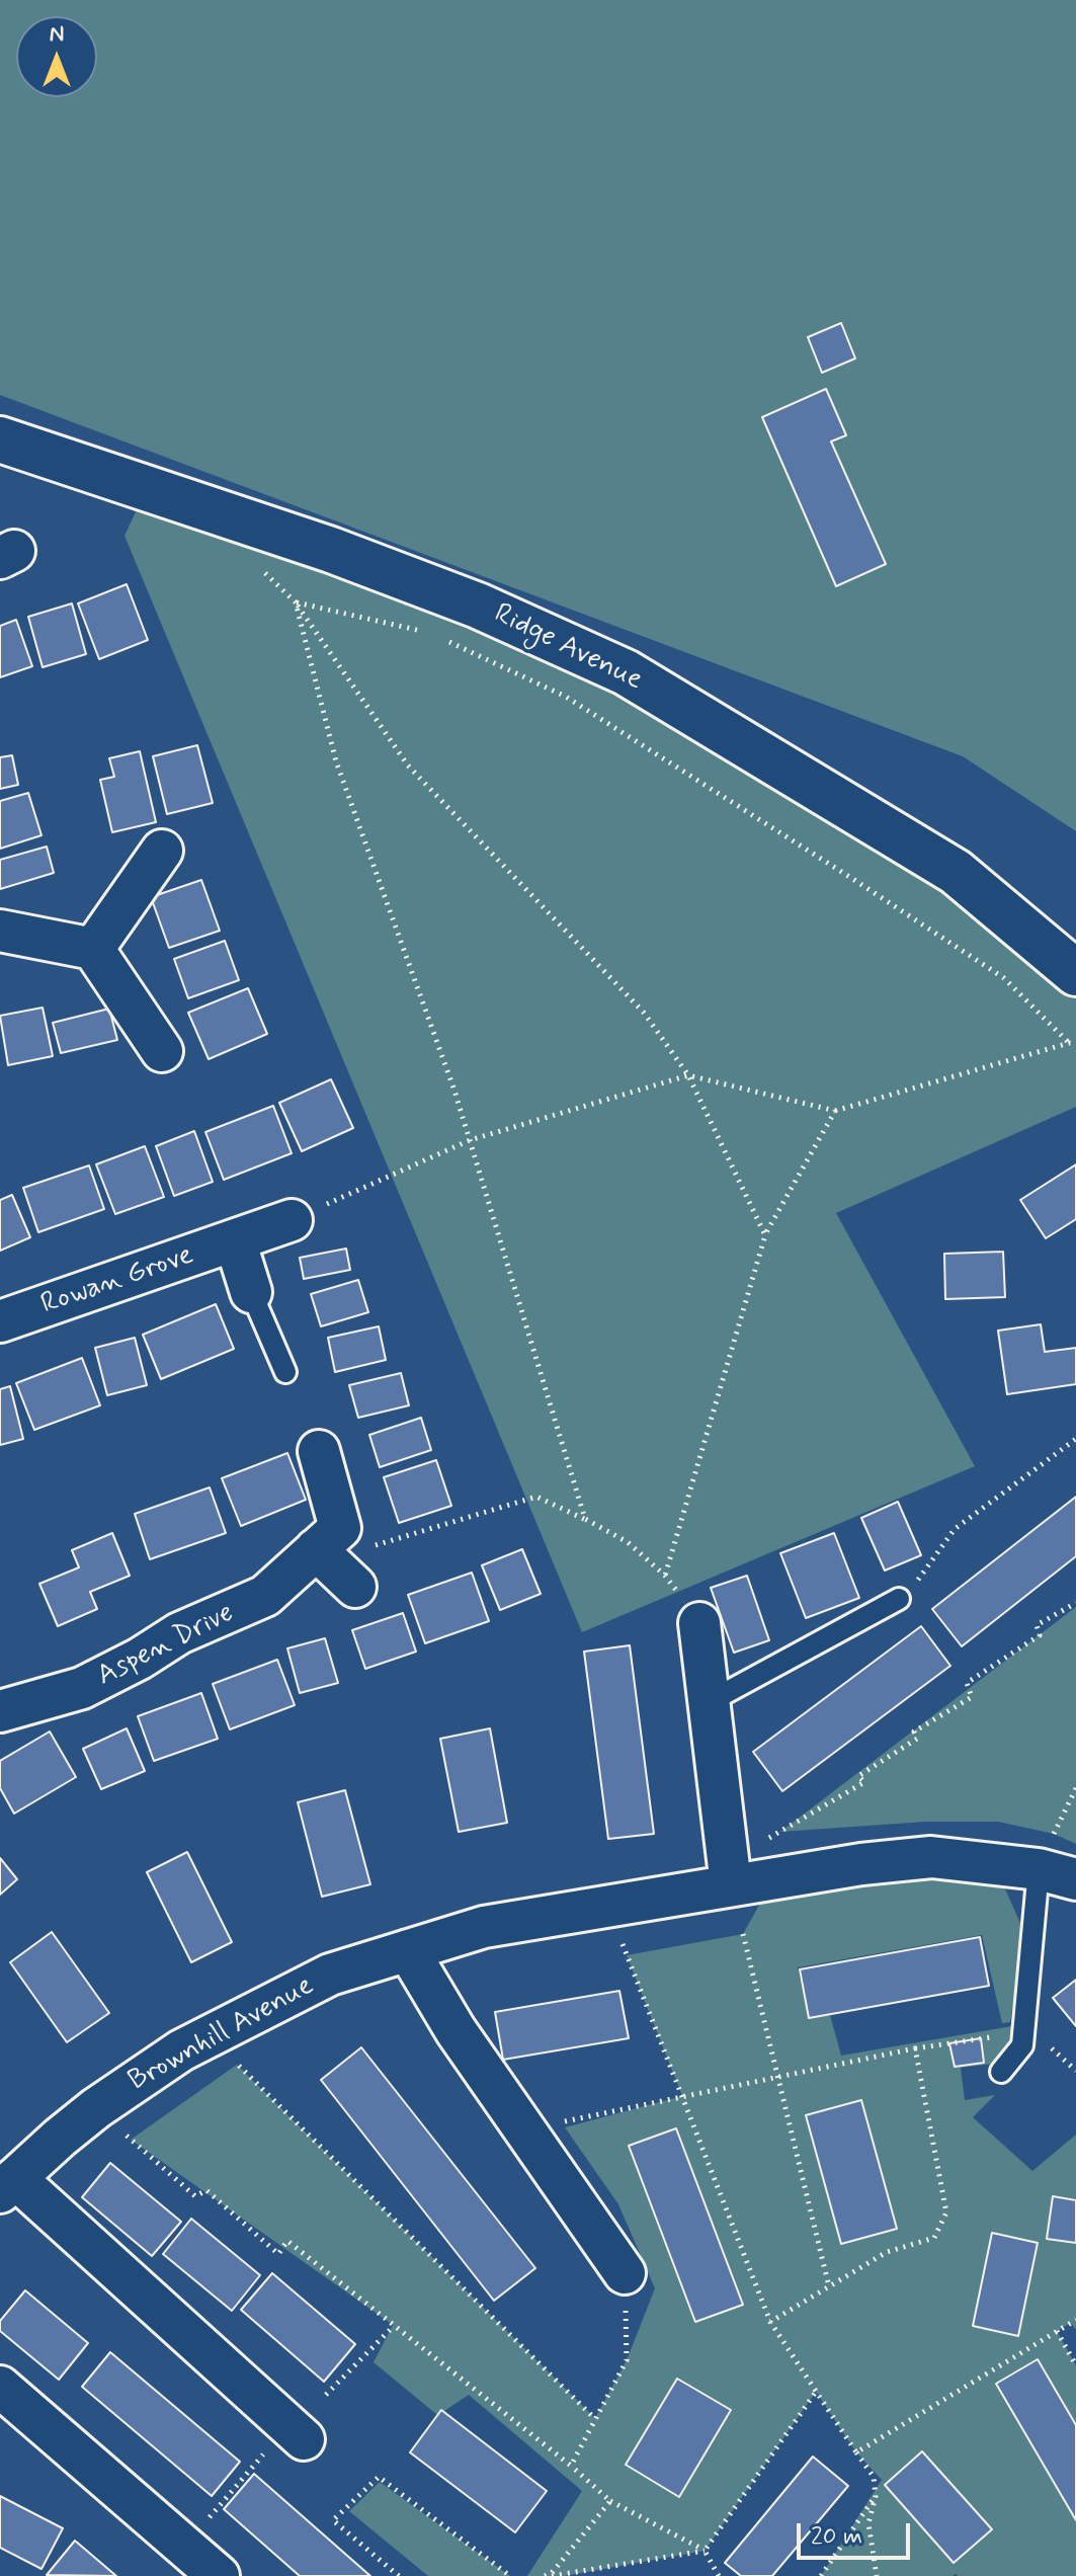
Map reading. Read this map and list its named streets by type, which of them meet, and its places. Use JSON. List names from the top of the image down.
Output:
{
  "streets": {
    "street": [
      "Ridge Avenue",
      "Rowan Grove",
      "Aspen Drive",
      "Brownhill Avenue"
    ]
  },
  "scale_bar": "20 m",
  "north": "top"
}
